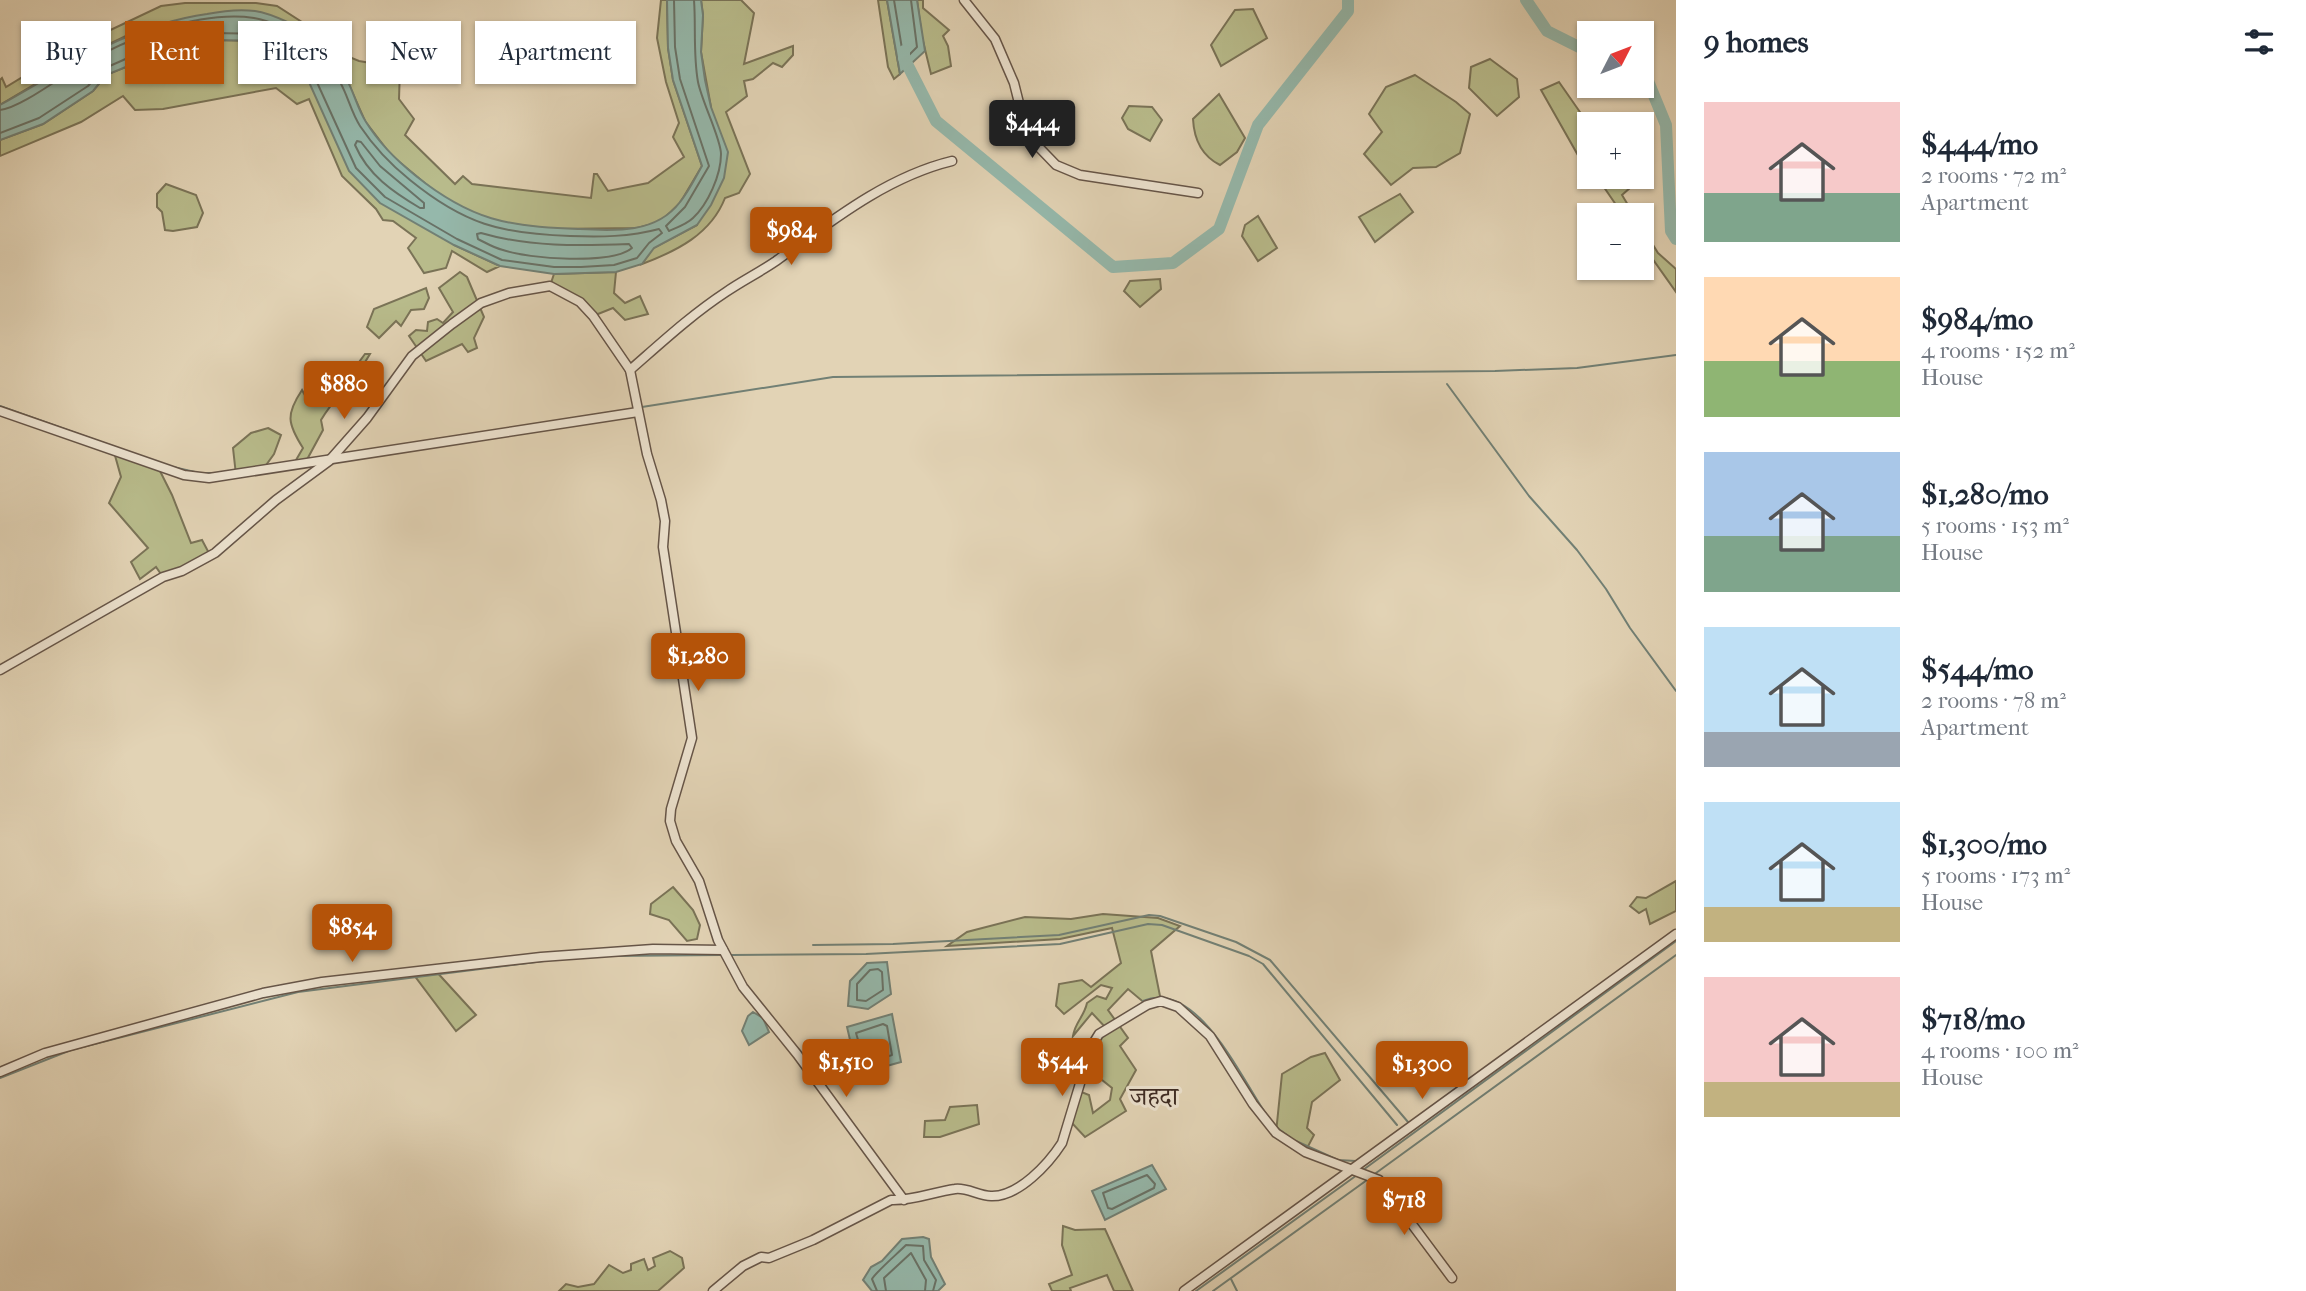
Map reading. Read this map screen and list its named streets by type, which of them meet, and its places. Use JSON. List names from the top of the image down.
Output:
{
  "districts": ["जहदा"],
  "north": "top right",
  "page": {
    "heading": "9 homes",
    "map_buttons": ["+", "−"],
    "chip": [
      "Buy",
      "Rent",
      "Filters",
      "New",
      "Apartment"
    ],
    "list": [
      {
        "name": "$444/mo",
        "note": "2 rooms · 72 m² · Apartment"
      },
      {
        "name": "$984/mo",
        "note": "4 rooms · 152 m² · House"
      },
      {
        "name": "$1,280/mo",
        "note": "5 rooms · 153 m² · House"
      },
      {
        "name": "$544/mo",
        "note": "2 rooms · 78 m² · Apartment"
      },
      {
        "name": "$1,300/mo",
        "note": "5 rooms · 173 m² · House"
      },
      {
        "name": "$718/mo",
        "note": "4 rooms · 100 m² · House"
      }
    ],
    "price": [
      "$444",
      "$984",
      "$880",
      "$1,280",
      "$854",
      "$544",
      "$1,510",
      "$1,300",
      "$718"
    ]
  }
}
